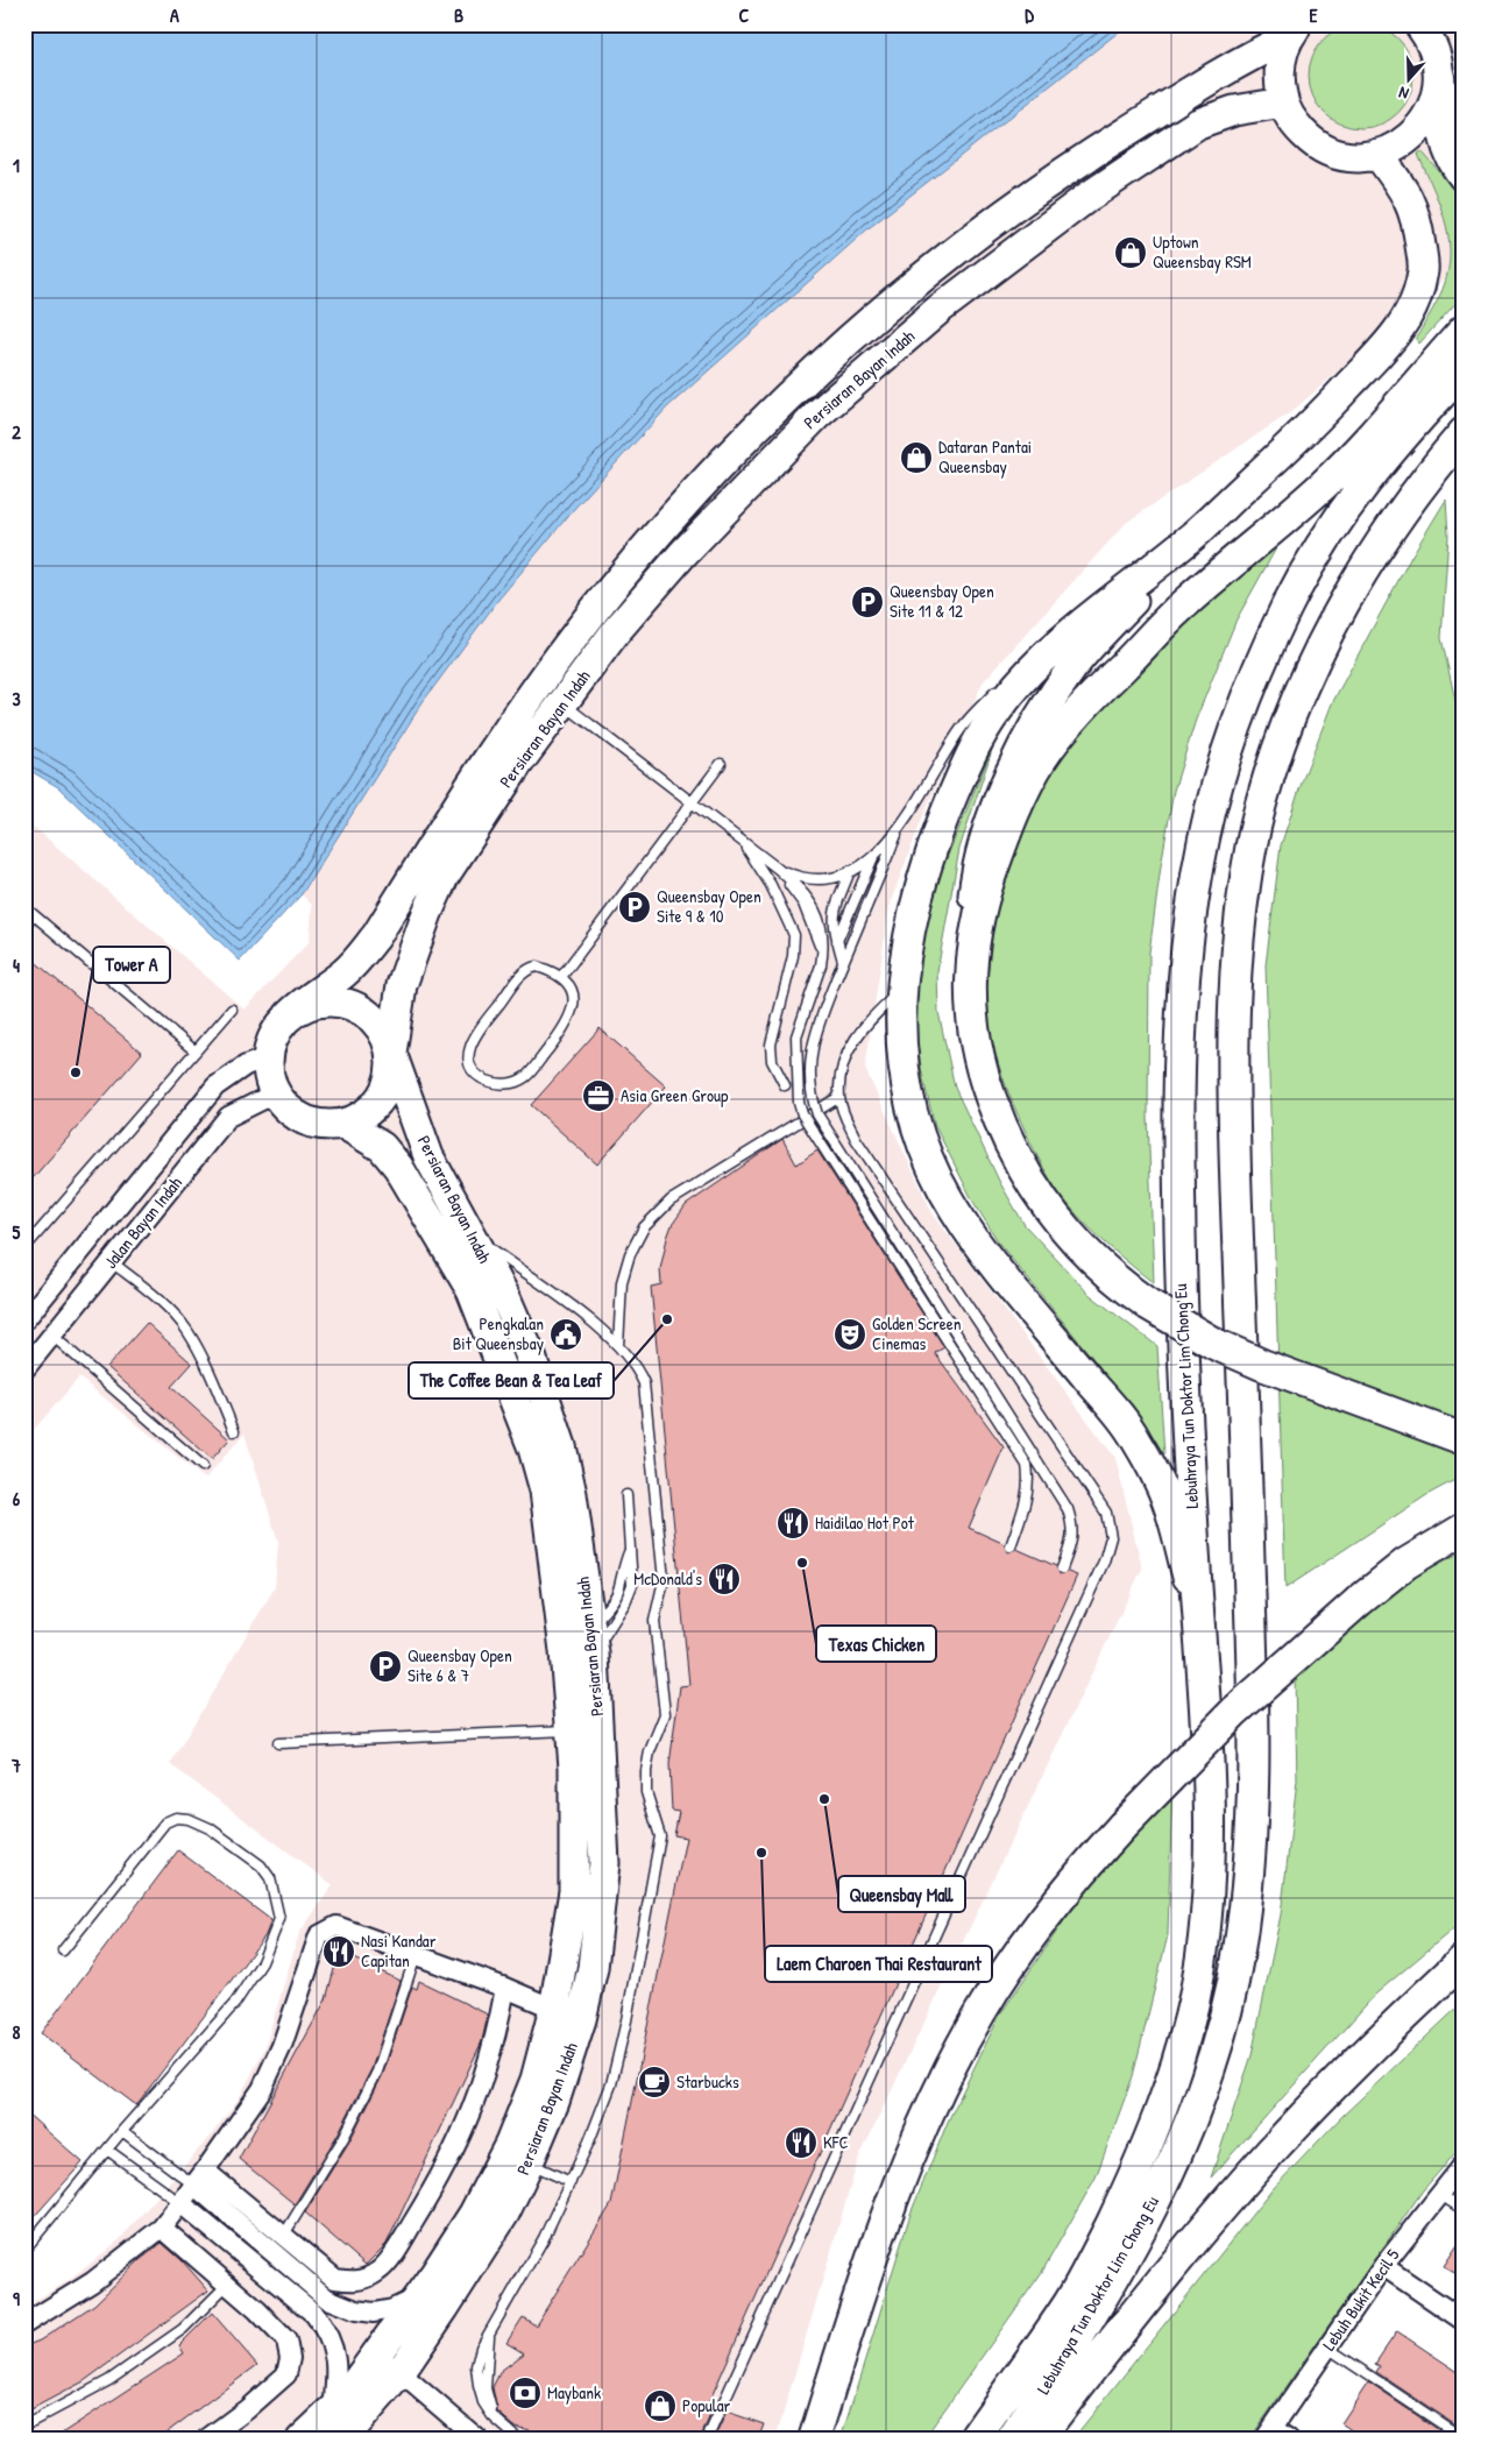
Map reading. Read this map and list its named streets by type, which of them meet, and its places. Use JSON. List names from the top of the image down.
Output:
{
  "streets": {
    "highway": ["Lebuhraya Tun Doktor Lim Chong Eu"],
    "main road": ["Persiaran Bayan Indah"],
    "street": ["Jalan Bayan Indah", "Lebuh Bukit Kecil 5"]
  },
  "crossings": [
    ["Persiaran Bayan Indah", "Jalan Bayan Indah"]
  ],
  "places": {
    "shop": ["Uptown Queensbay RSM", "Dataran Pantai Queensbay", "Popular"],
    "parking": ["Queensbay Open Site 11 & 12", "Queensbay Open Site 9 & 10", "Queensbay Open Site 6 & 7"],
    "other": [
      "Tower A",
      "The Coffee Bean & Tea Leaf",
      "Texas Chicken",
      "Queensbay Mall",
      "Laem Charoen Thai Restaurant"
    ],
    "office": ["Asia Green Group"],
    "public building": ["Pengkalan Bit Queensbay"],
    "theatre": ["Golden Screen Cinemas"],
    "restaurant": [
      "Haidilao Hot Pot",
      "McDonald's",
      "Nasi Kandar Capitan",
      "KFC"
    ],
    "cafe": ["Starbucks"],
    "bank": ["Maybank"]
  },
  "north": "bottom",
  "grid": {
    "columns": [
      "A",
      "B",
      "C",
      "D",
      "E"
    ],
    "rows": [
      "1",
      "2",
      "3",
      "4",
      "5",
      "6",
      "7",
      "8",
      "9"
    ]
  }
}
